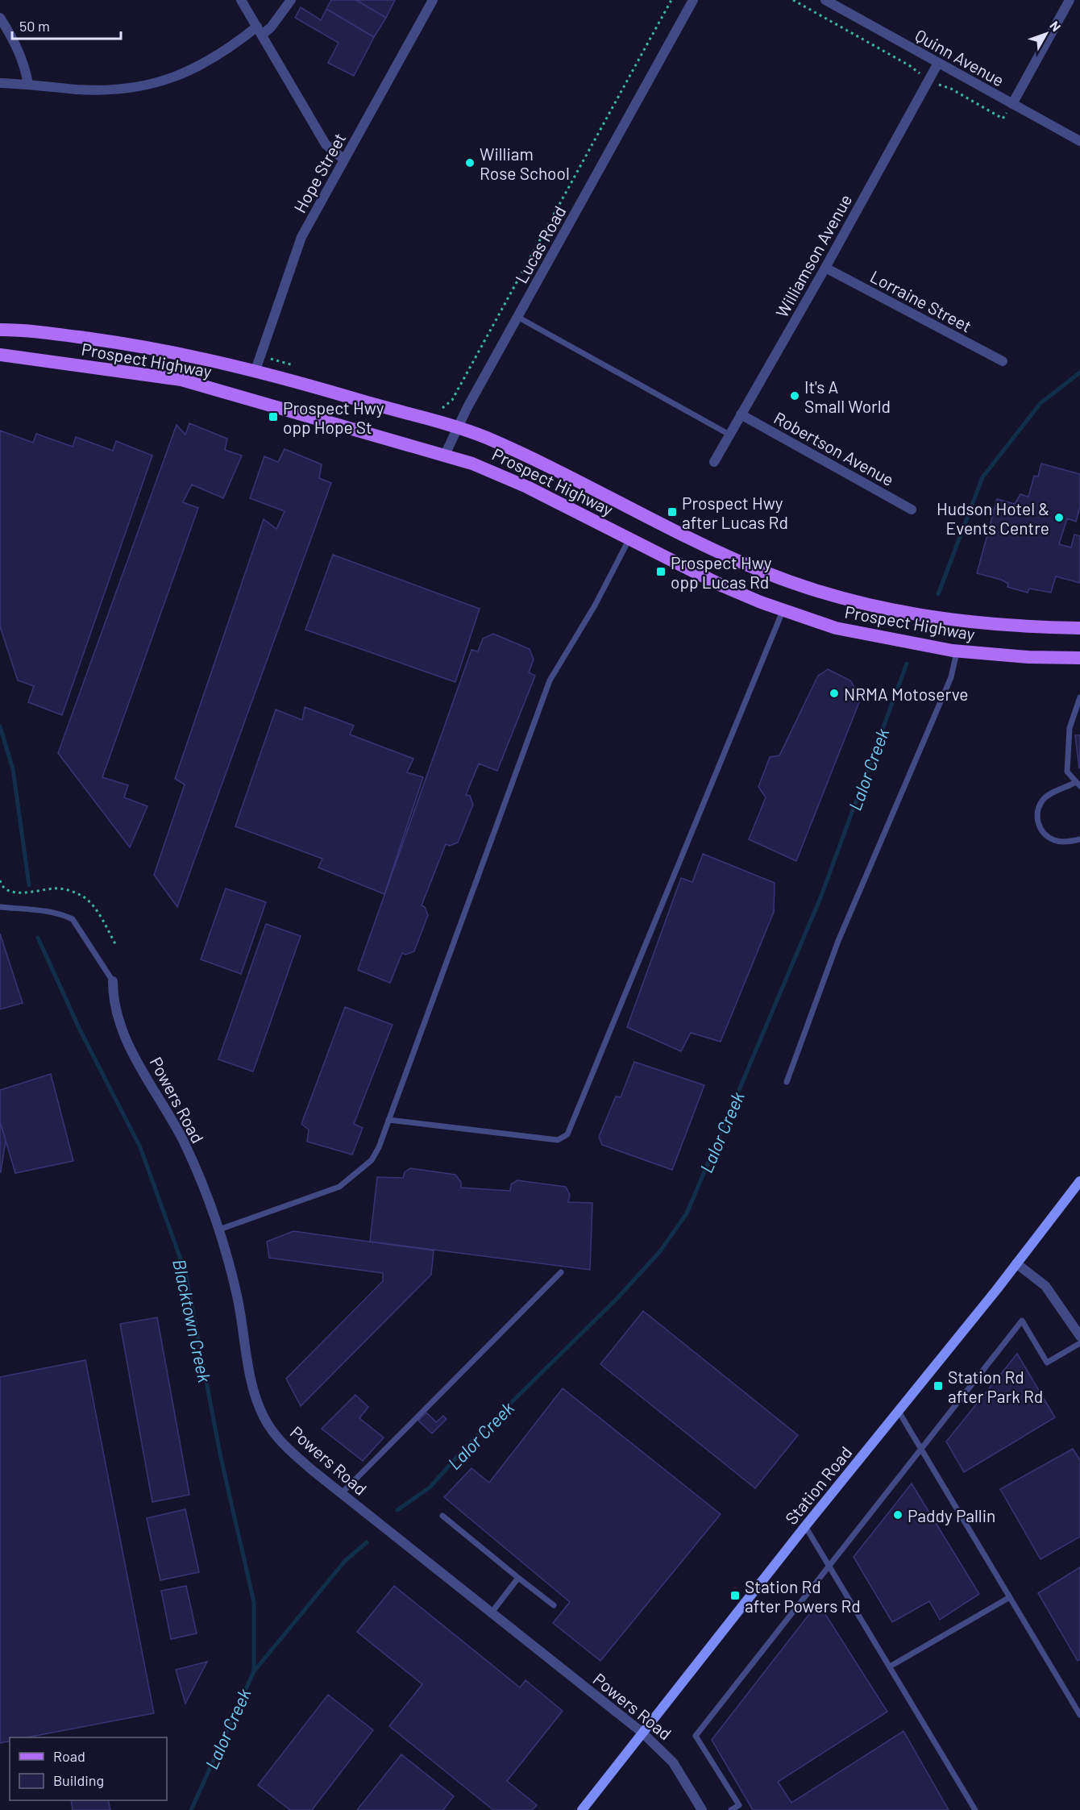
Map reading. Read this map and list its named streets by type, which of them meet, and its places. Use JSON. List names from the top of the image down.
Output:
{
  "streets": {
    "main road": ["Prospect Highway", "Station Road"],
    "street": [
      "Quinn Avenue",
      "Hope Street",
      "Lucas Road",
      "Williamson Avenue",
      "Lorraine Street",
      "Robertson Avenue",
      "Powers Road"
    ]
  },
  "crossings": [
    ["Quinn Avenue", "Williamson Avenue"],
    ["Hope Street", "Prospect Highway"],
    ["Lucas Road", "Prospect Highway"],
    ["Williamson Avenue", "Lorraine Street"],
    ["Williamson Avenue", "Robertson Avenue"],
    ["Powers Road", "Station Road"]
  ],
  "water": ["Lalor Creek", "Blacktown Creek"],
  "places": {
    "other": [
      "William Rose School",
      "It's A Small World",
      "Hudson Hotel & Events Centre",
      "NRMA Motoserve",
      "Paddy Pallin"
    ],
    "transit": [
      "Prospect Hwy opp Hope St",
      "Prospect Hwy after Lucas Rd",
      "Prospect Hwy opp Lucas Rd",
      "Station Rd after Park Rd",
      "Station Rd after Powers Rd"
    ]
  },
  "legend": ["Road", "Building"],
  "scale_bar": "50 m",
  "north": "top right"
}
